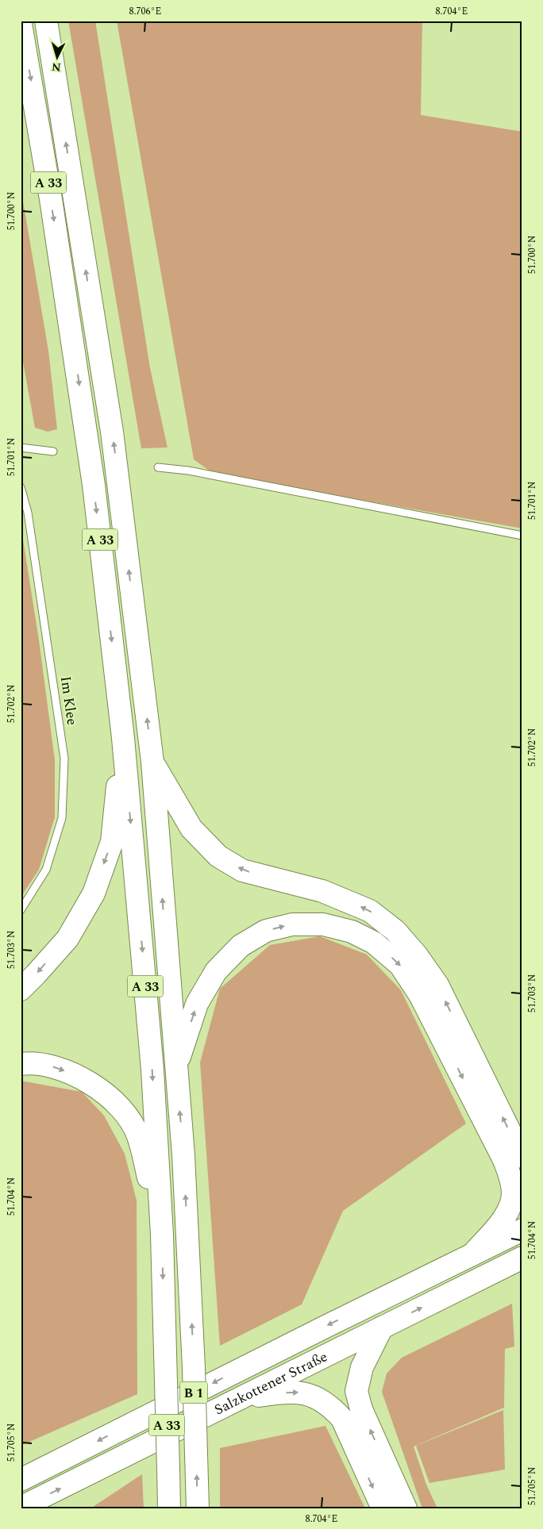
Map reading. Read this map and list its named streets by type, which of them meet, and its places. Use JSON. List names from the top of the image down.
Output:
{
  "streets": {
    "highway": ["A 33", "Salzkottener Straße", "B 1"],
    "lane": ["Im Klee"]
  },
  "north": "bottom",
  "coordinates": [
    "8.706°E",
    "8.704°E",
    "51.700°N",
    "51.701°N",
    "51.702°N",
    "51.703°N",
    "51.704°N",
    "51.705°N"
  ]
}
